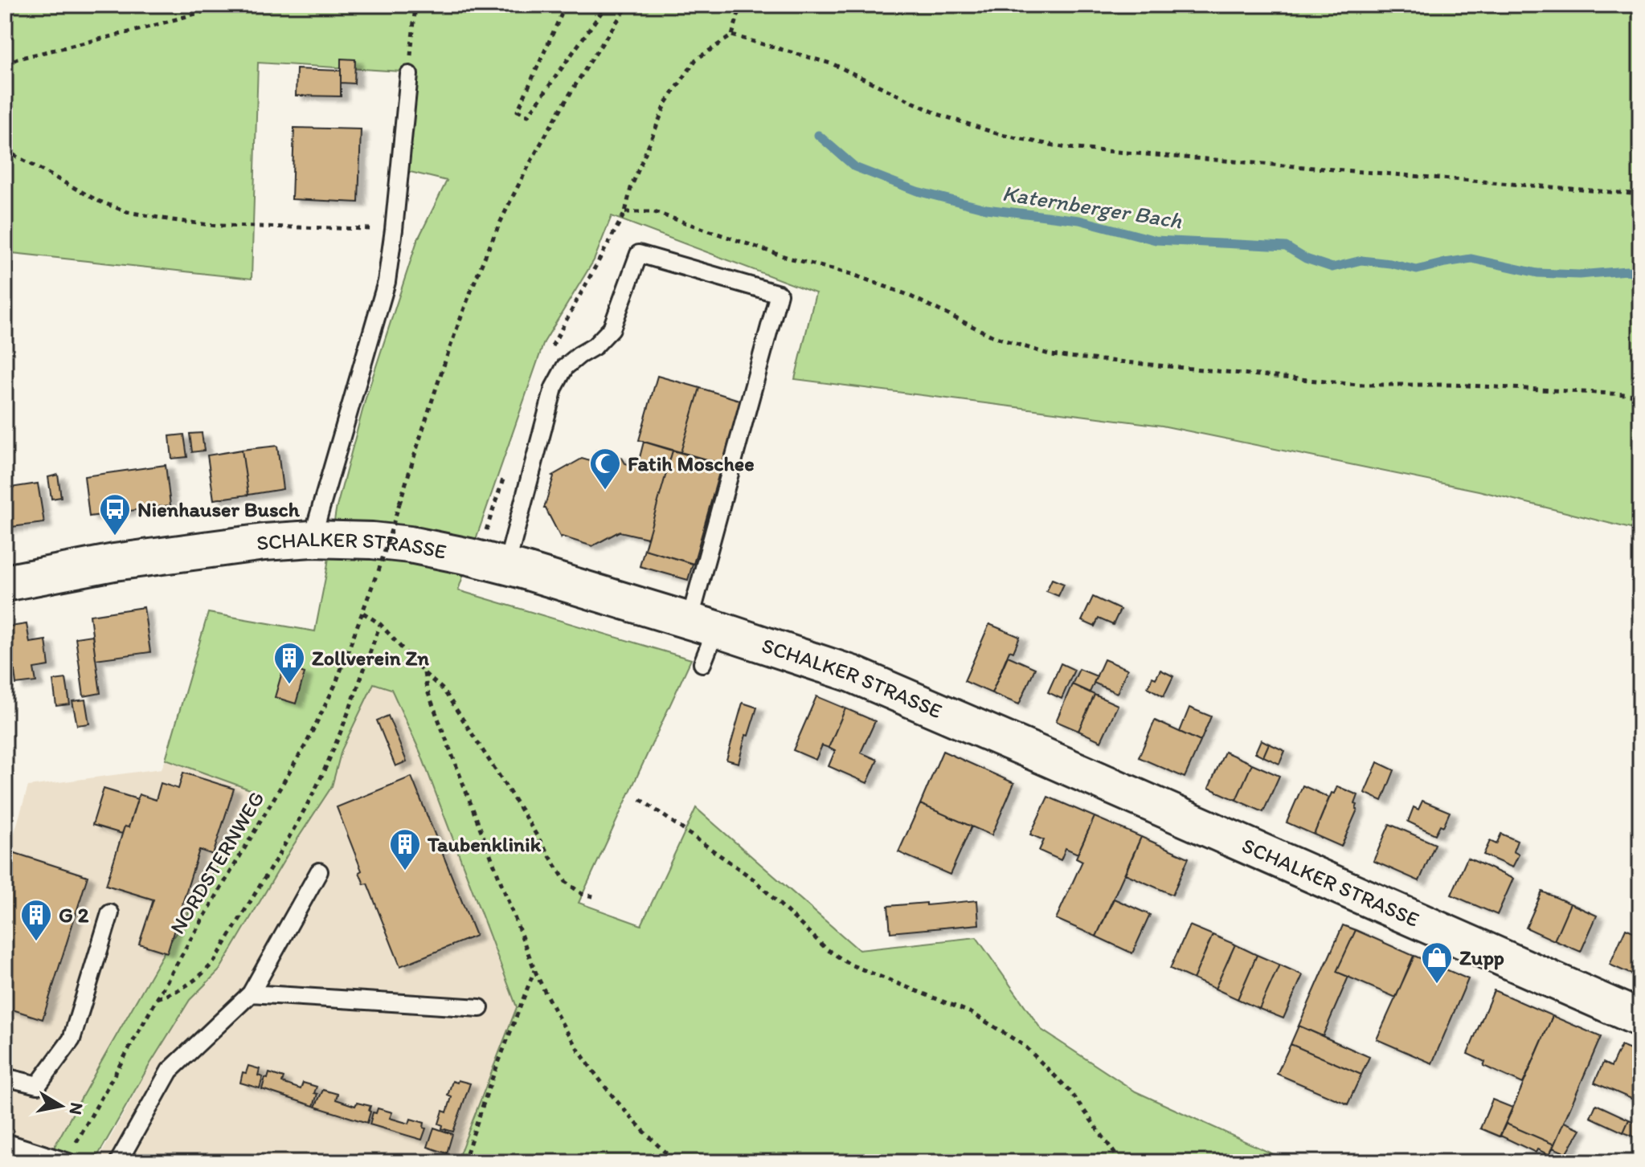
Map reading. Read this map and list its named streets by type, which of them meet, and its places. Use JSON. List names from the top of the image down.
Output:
{
  "streets": {
    "street": ["SCHALKER STRASSE"],
    "path": ["NORDSTERNWEG"]
  },
  "water": ["Katernberger Bach"],
  "places": {
    "mosque": ["Fatih Moschee"],
    "bus stop": ["Nienhauser Busch"],
    "building": ["Zollverein Zn", "Taubenklinik", "G 2"],
    "shop": ["Zupp"]
  },
  "north": "right"
}
